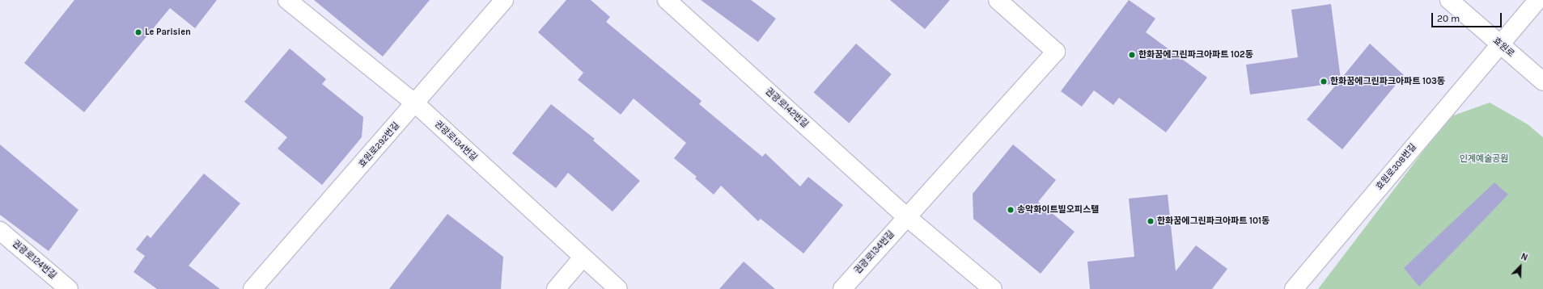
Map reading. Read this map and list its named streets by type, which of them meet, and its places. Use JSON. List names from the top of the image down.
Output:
{
  "streets": {
    "street": [
      "효원로",
      "권광로142번길",
      "권광로134번길",
      "효원로292번길",
      "효원로308번길",
      "권광로124번길"
    ]
  },
  "crossings": [
    ["효원로", "효원로308번길"],
    ["권광로142번길", "권광로134번길"],
    ["권광로134번길", "효원로292번길"]
  ],
  "parks": ["인계예술공원"],
  "places": [
    "Le Parisien",
    "한화꿈에그린파크아파트 102동",
    "한화꿈에그린파크아파트 103동",
    "송악화이트빌오피스텔",
    "한화꿈에그린파크아파트 101동"
  ],
  "scale_bar": "20 m",
  "north": "top right"
}
